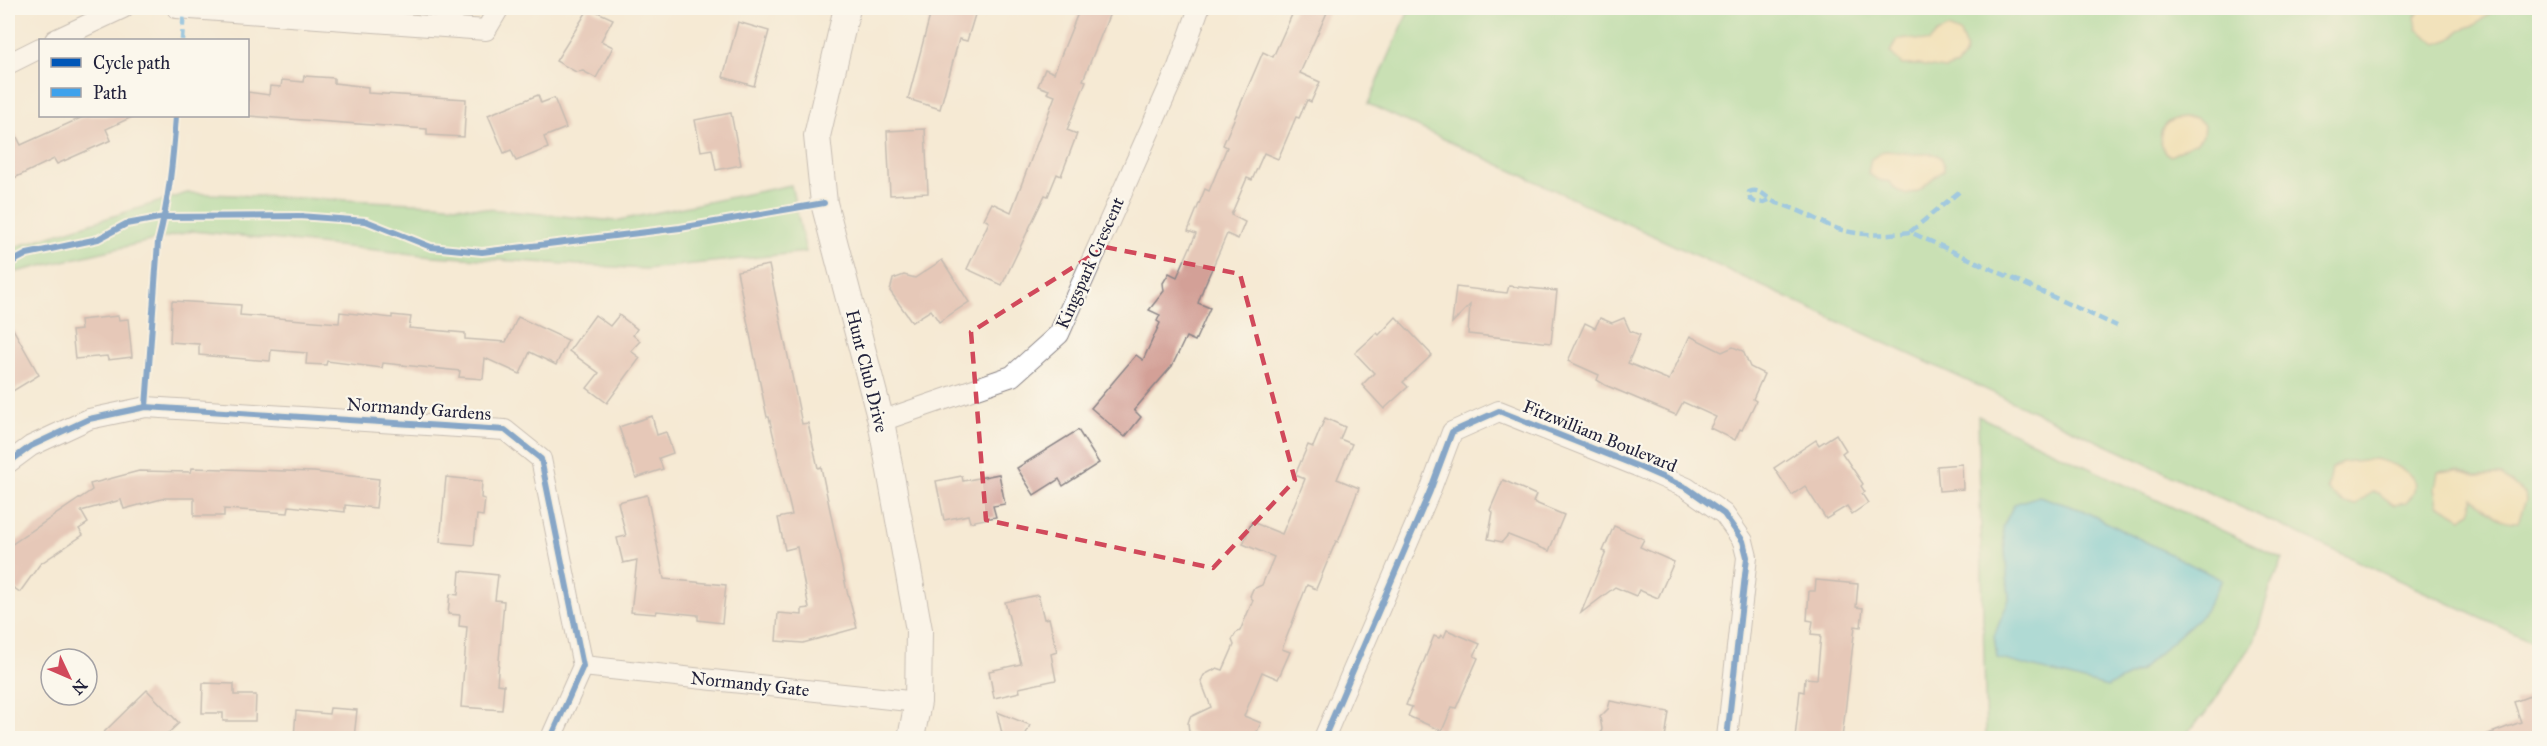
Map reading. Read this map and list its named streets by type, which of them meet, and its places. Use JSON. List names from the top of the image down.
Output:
{
  "streets": {
    "street": [
      "Kingspark Crescent",
      "Hunt Club Drive",
      "Normandy Gardens",
      "Fitzwilliam Boulevard",
      "Normandy Gate"
    ]
  },
  "crossings": [
    ["Kingspark Crescent", "Hunt Club Drive"],
    ["Hunt Club Drive", "Normandy Gate"],
    ["Normandy Gardens", "Normandy Gate"]
  ],
  "legend": ["Cycle path", "Path"],
  "north": "bottom right"
}
